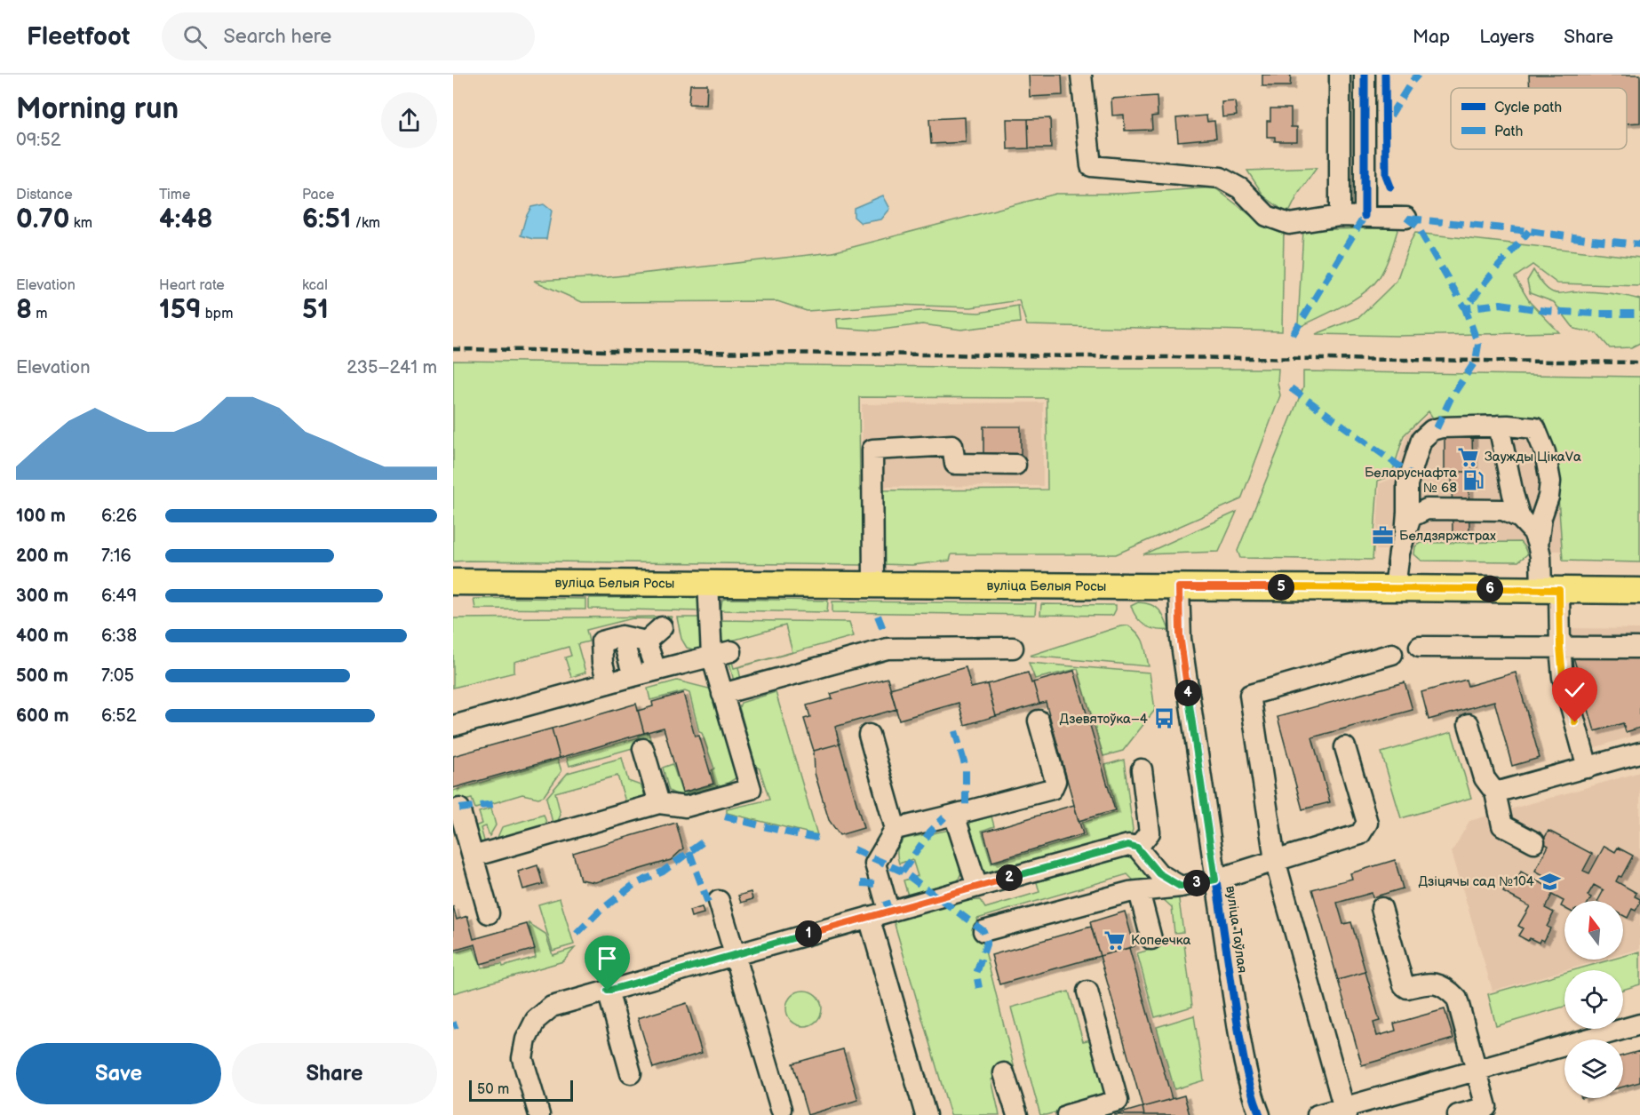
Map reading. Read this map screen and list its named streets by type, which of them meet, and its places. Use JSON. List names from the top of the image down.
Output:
{
  "streets": {
    "main road": ["вуліца Белыя Росы"],
    "street": ["вуліца Таўлая"]
  },
  "crossings": [
    ["вуліца Белыя Росы", "вуліца Таўлая"]
  ],
  "places": {
    "supermarket": ["Заужды ЦікаVа", "Копеечка"],
    "fuel station": ["Беларуснафта № 68"],
    "office": ["Белдзяржстрах"],
    "bus stop": ["Дзевятоўка–4"],
    "school or university": ["Дзіцячы сад №104"]
  },
  "legend": ["Cycle path", "Path"],
  "scale_bar": "50 m",
  "north": "top",
  "page": {
    "header": "Fleetfoot",
    "search": "Search here",
    "nav": ["Map", "Layers", "Share"],
    "heading": ["Morning run", "09:52"],
    "stats": [
      ["Distance", "0.70 km"],
      ["Time", "4:48"],
      ["Pace", "6:51 /km"],
      ["Elevation", "8 m"],
      ["Heart rate", "159 bpm"],
      ["kcal", "51"]
    ],
    "chart": ["Elevation", "235–241 m"],
    "list": [
      {
        "name": "100 m",
        "note": "6:26"
      },
      {
        "name": "200 m",
        "note": "7:16"
      },
      {
        "name": "300 m",
        "note": "6:49"
      },
      {
        "name": "400 m",
        "note": "6:38"
      },
      {
        "name": "500 m",
        "note": "7:05"
      },
      {
        "name": "600 m",
        "note": "6:52"
      }
    ],
    "pins": [
      "5",
      "6",
      "4",
      "2",
      "3",
      "1"
    ],
    "buttons": ["Save", "Share"],
    "scale": "50 m"
  }
}
